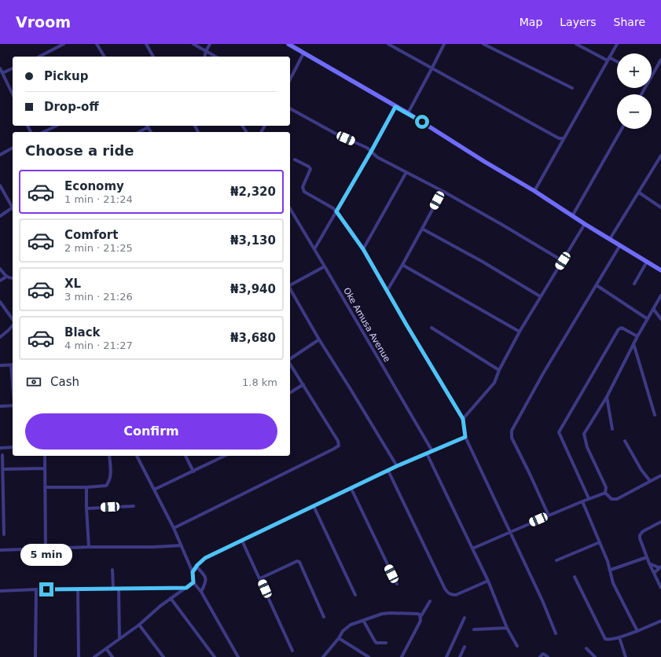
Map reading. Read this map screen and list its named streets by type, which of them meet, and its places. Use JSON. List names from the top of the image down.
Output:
{
  "streets": {
    "street": ["Oke Amusa Avenue"]
  },
  "page": {
    "header": "Vroom",
    "nav": ["Map", "Layers", "Share"],
    "map_buttons": ["+", "−"],
    "banner": ["Pickup", "Drop-off"],
    "heading": "Choose a ride",
    "list": [
      {
        "name": "Economy",
        "note": "1 min · 21:24",
        "value": "₦2,320"
      },
      {
        "name": "Comfort",
        "note": "2 min · 21:25",
        "value": "₦3,130"
      },
      {
        "name": "XL",
        "note": "3 min · 21:26",
        "value": "₦3,940"
      },
      {
        "name": "Black",
        "note": "4 min · 21:27",
        "value": "₦3,680"
      }
    ],
    "pay": ["Cash", "1.8 km"],
    "buttons": "Confirm",
    "bubble": "5 min"
  }
}
